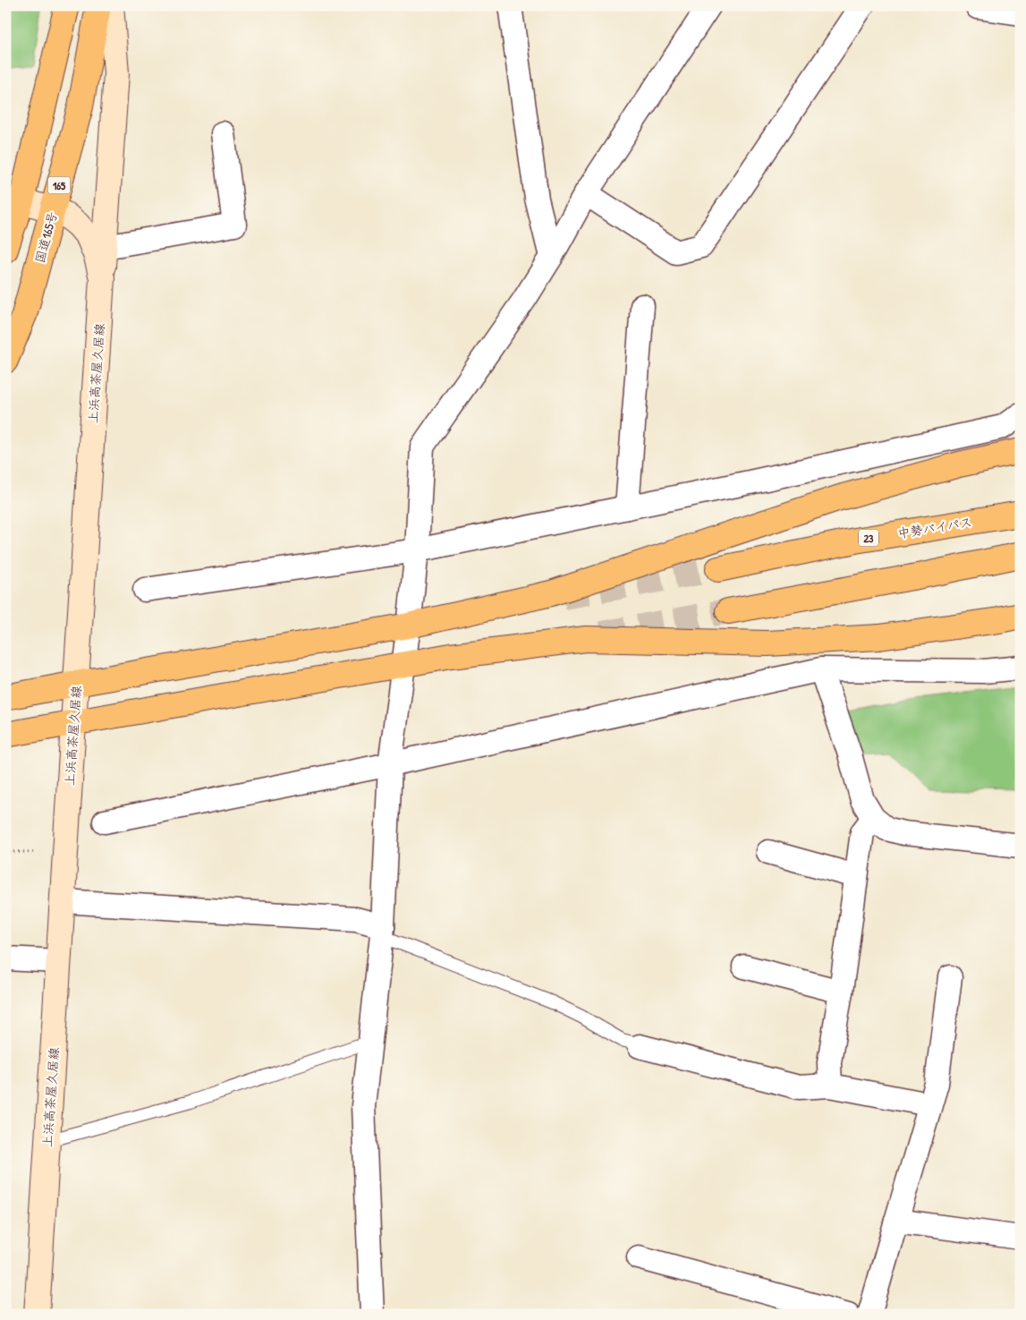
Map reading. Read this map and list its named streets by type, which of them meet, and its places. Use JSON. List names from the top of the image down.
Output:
{
  "streets": {
    "highway": [
      "165",
      "国道165号",
      "中勢バイパス",
      "23"
    ],
    "main road": ["上浜高茶屋久居線"]
  },
  "crossings": [
    ["国道165号", "上浜高茶屋久居線"]
  ]
}
